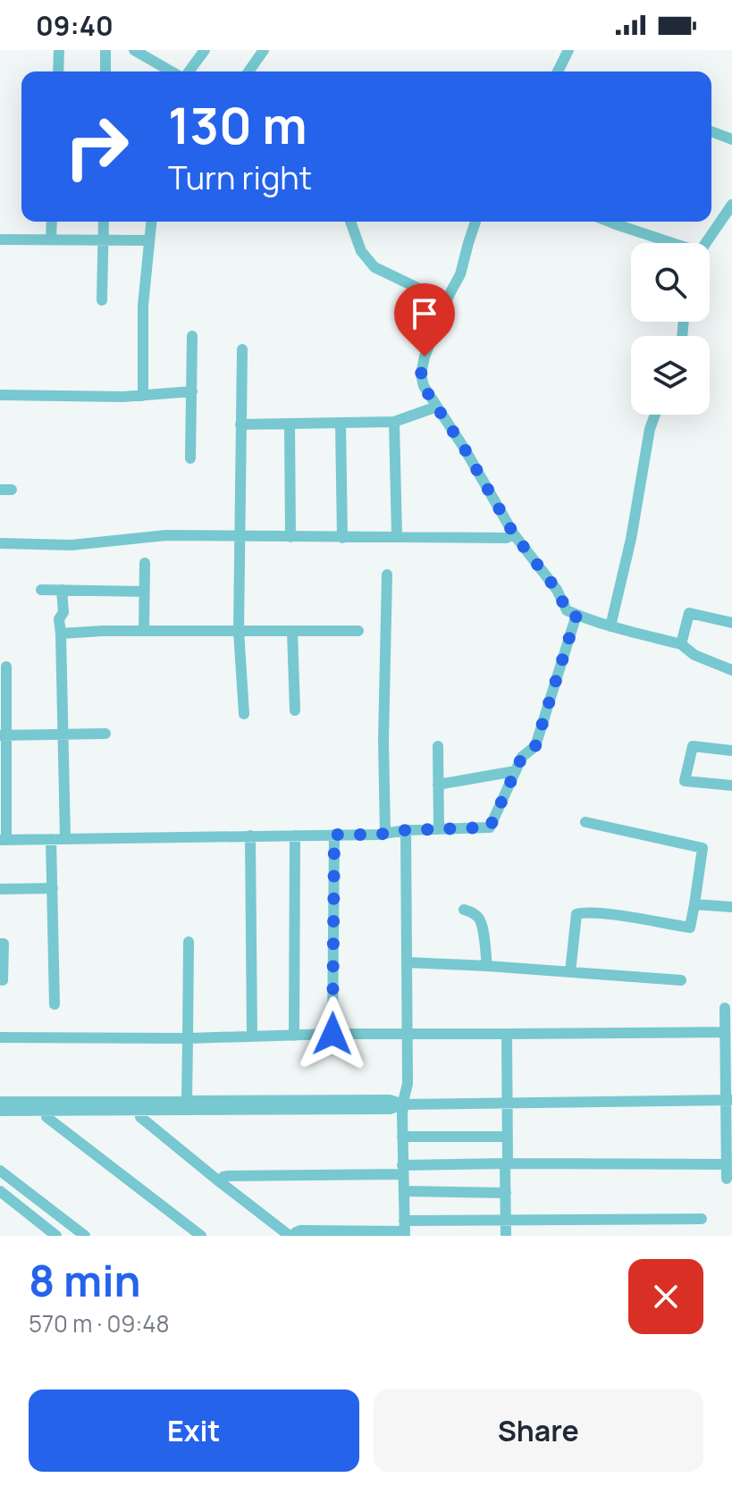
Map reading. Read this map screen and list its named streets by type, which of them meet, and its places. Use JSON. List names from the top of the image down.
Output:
{
  "page": {
    "status": "09:40",
    "turn": ["130 m", "Turn right"],
    "heading": ["8 min", "570 m · 09:48"],
    "buttons": ["Exit", "Share"]
  }
}
